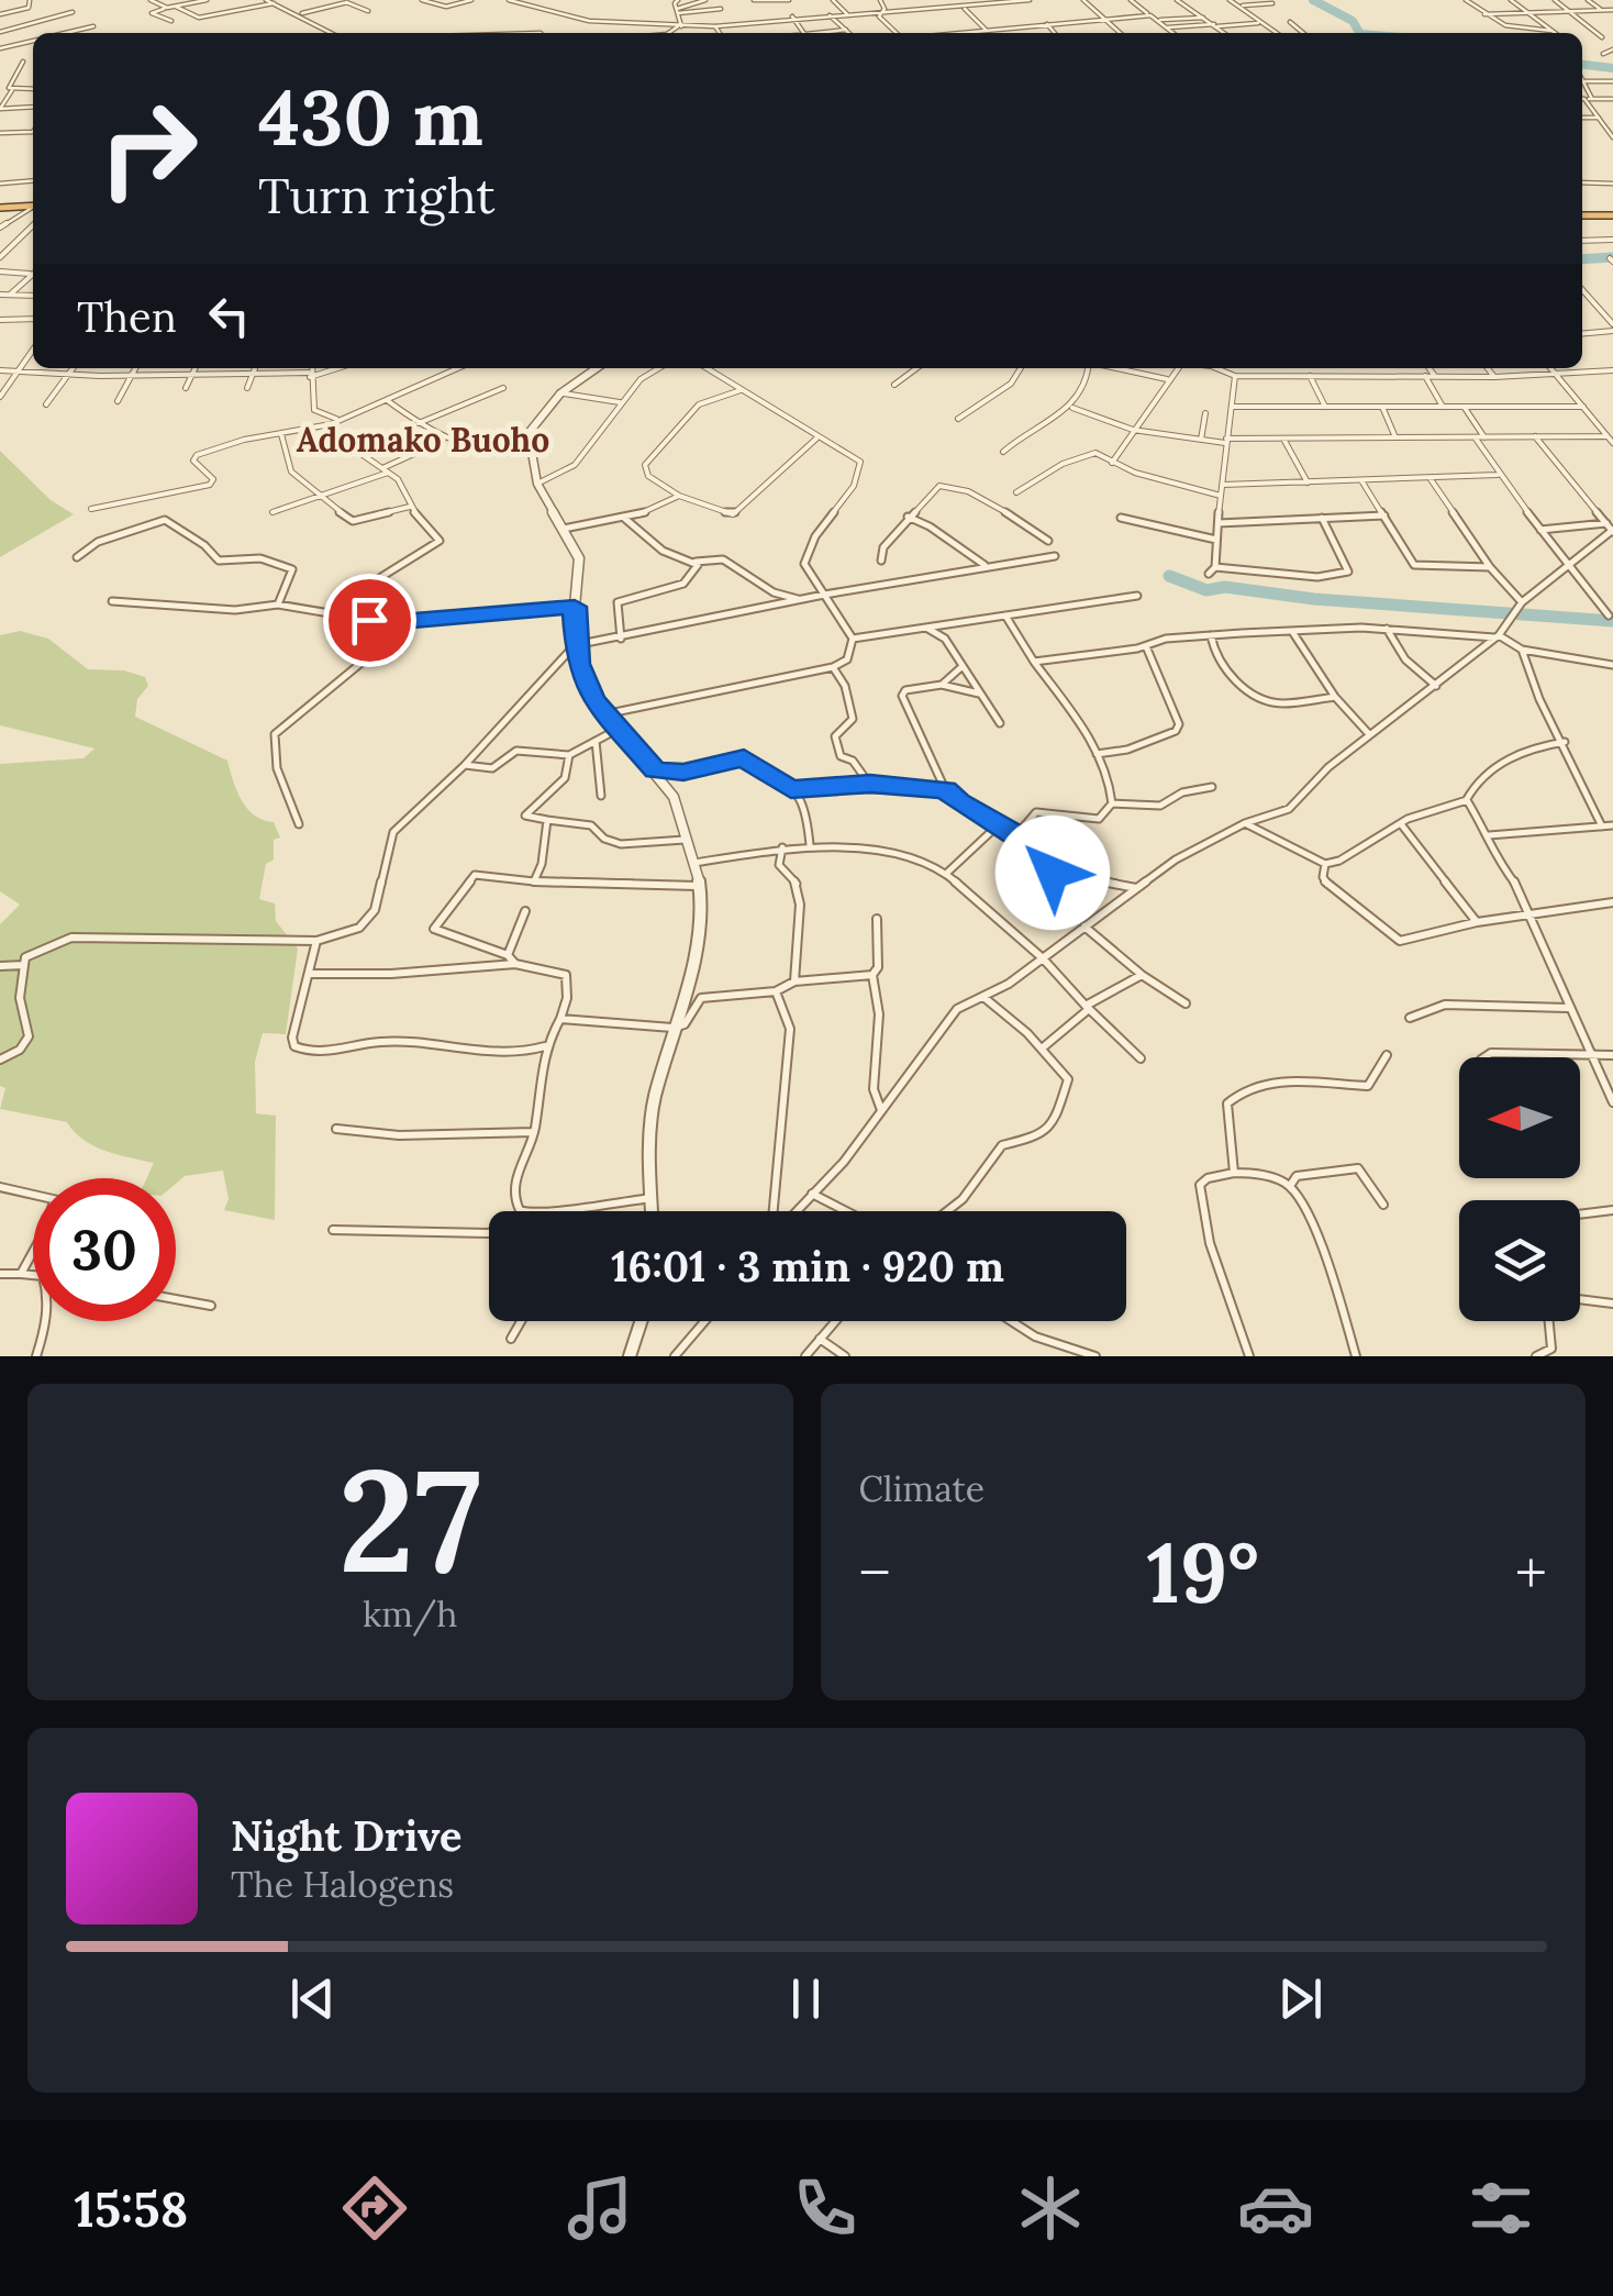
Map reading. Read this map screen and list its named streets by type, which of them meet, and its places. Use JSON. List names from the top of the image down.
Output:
{
  "districts": ["Adomako Buoho"],
  "north": "left",
  "page": {
    "turn": ["430 m", "Turn right"],
    "then": "Then",
    "limit": "30",
    "trip": "16:01 · 3 min · 920 m",
    "tile": [
      ["27", "km/h"],
      "Climate"
    ],
    "heat": ["−", "19°", "+"],
    "song": ["Night Drive", "The Halogens"],
    "tabs": "15:58"
  }
}
